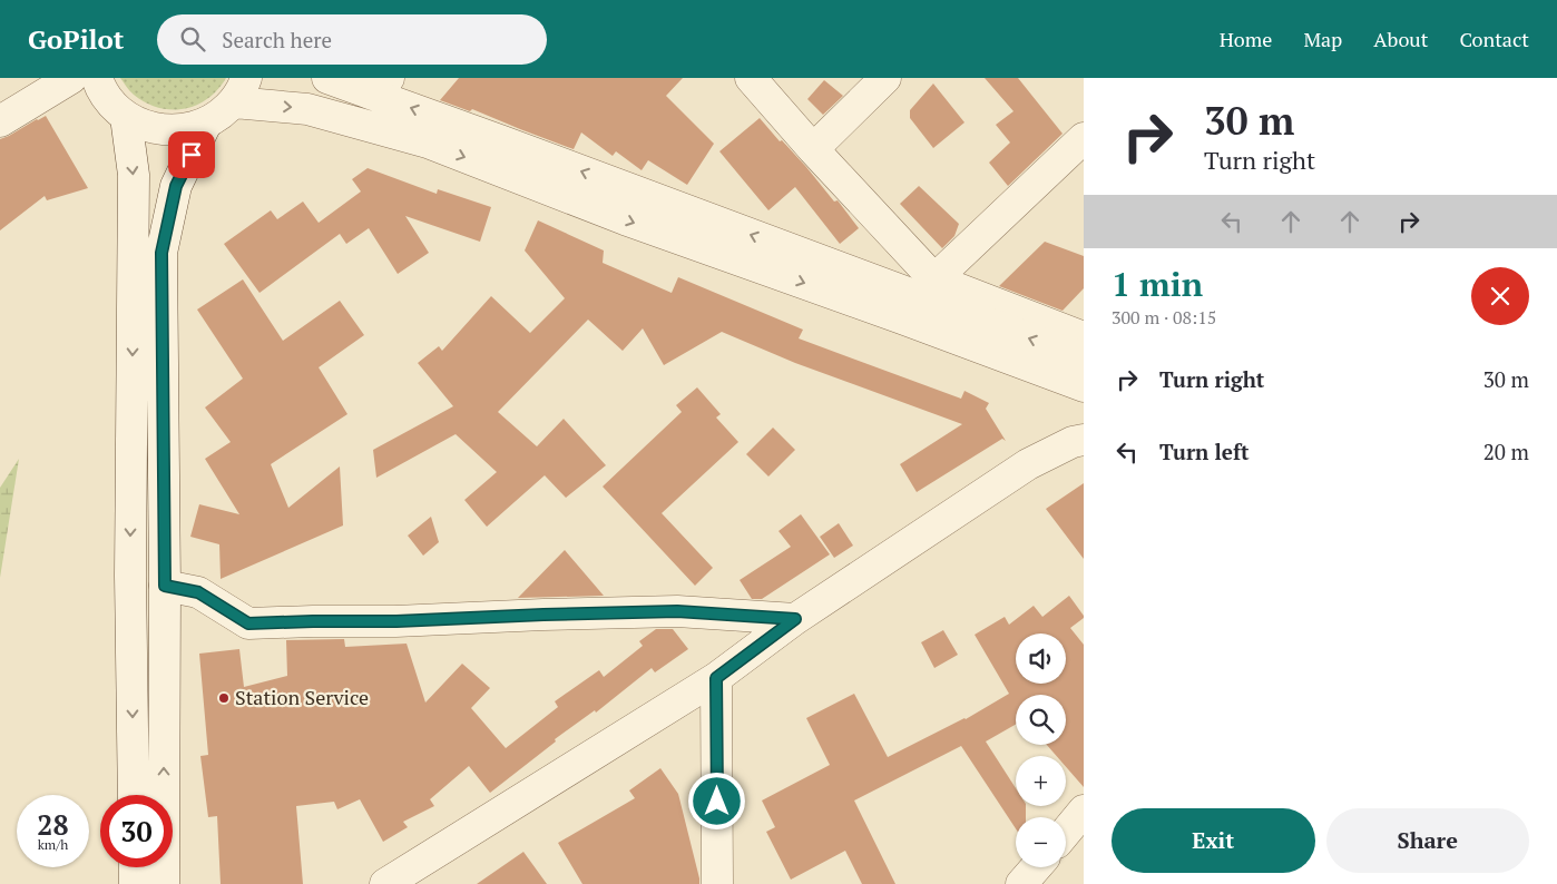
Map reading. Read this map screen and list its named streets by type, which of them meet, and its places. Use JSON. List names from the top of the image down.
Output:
{
  "places": ["Station Service"],
  "page": {
    "header": "GoPilot",
    "search": "Search here",
    "nav": [
      "Home",
      "Map",
      "About",
      "Contact"
    ],
    "turn": ["30 m", "Turn right"],
    "heading": ["1 min", "300 m · 08:15"],
    "list": [
      {
        "name": "Turn right",
        "value": "30 m"
      },
      {
        "name": "Turn left",
        "value": "20 m"
      }
    ],
    "map_buttons": ["+", "−"],
    "speed": "28 km/h",
    "limit": "30",
    "buttons": ["Exit", "Share"]
  }
}
